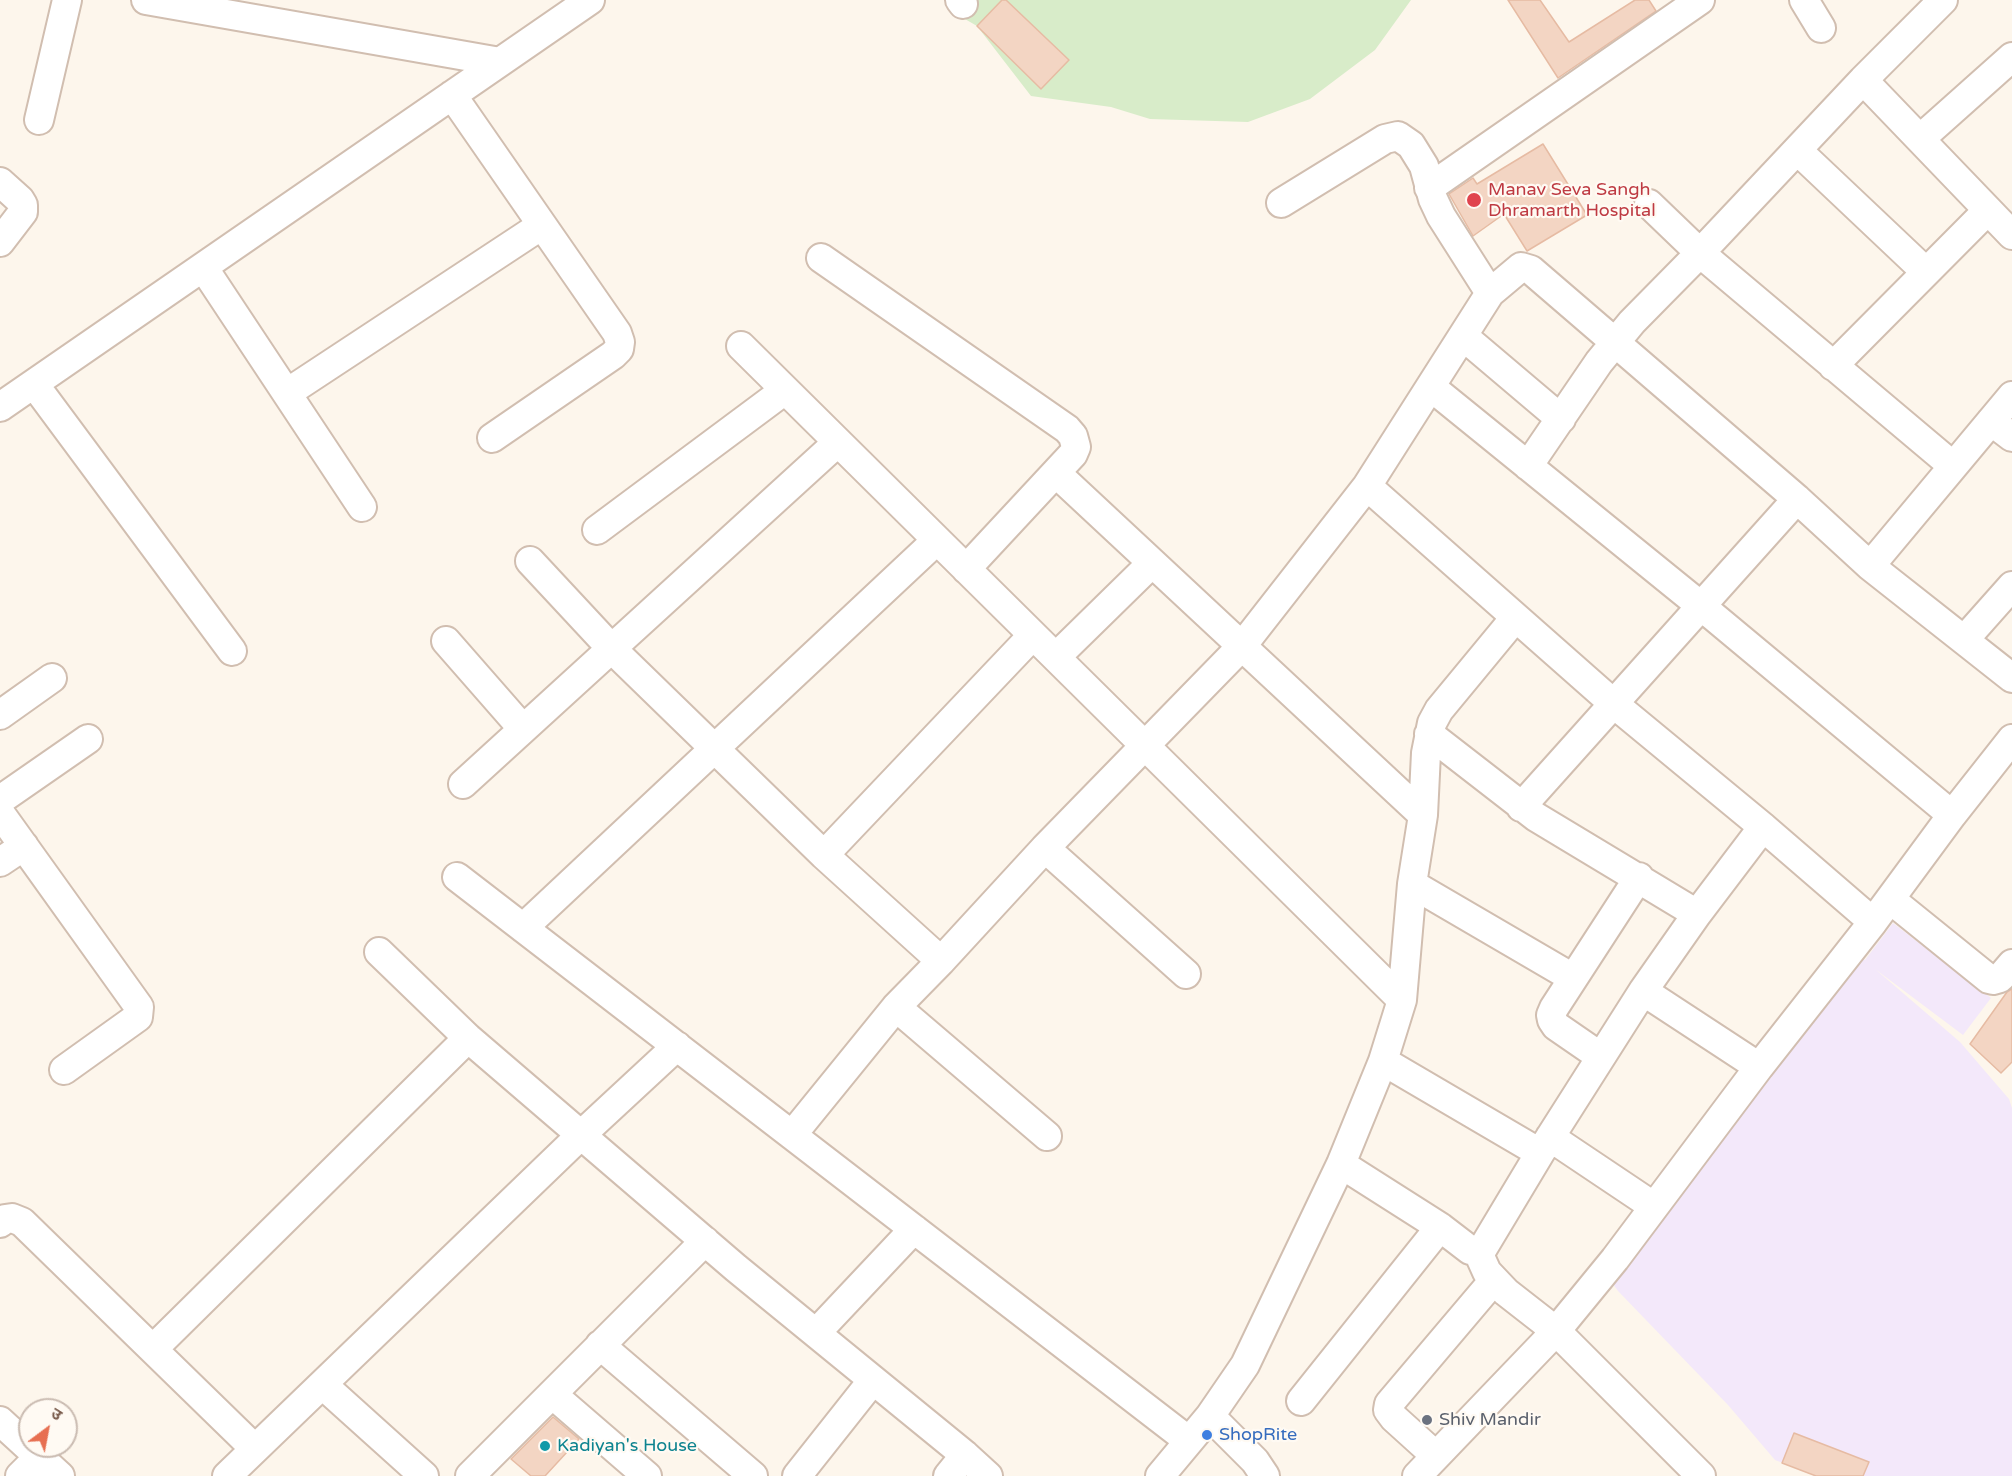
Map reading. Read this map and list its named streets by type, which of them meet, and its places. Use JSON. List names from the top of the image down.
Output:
{
  "places": [
    "Manav Seva Sangh Dhramarth Hospital",
    "Shiv Mandir",
    "ShopRite",
    "Kadiyan's House"
  ],
  "north": "top right"
}
